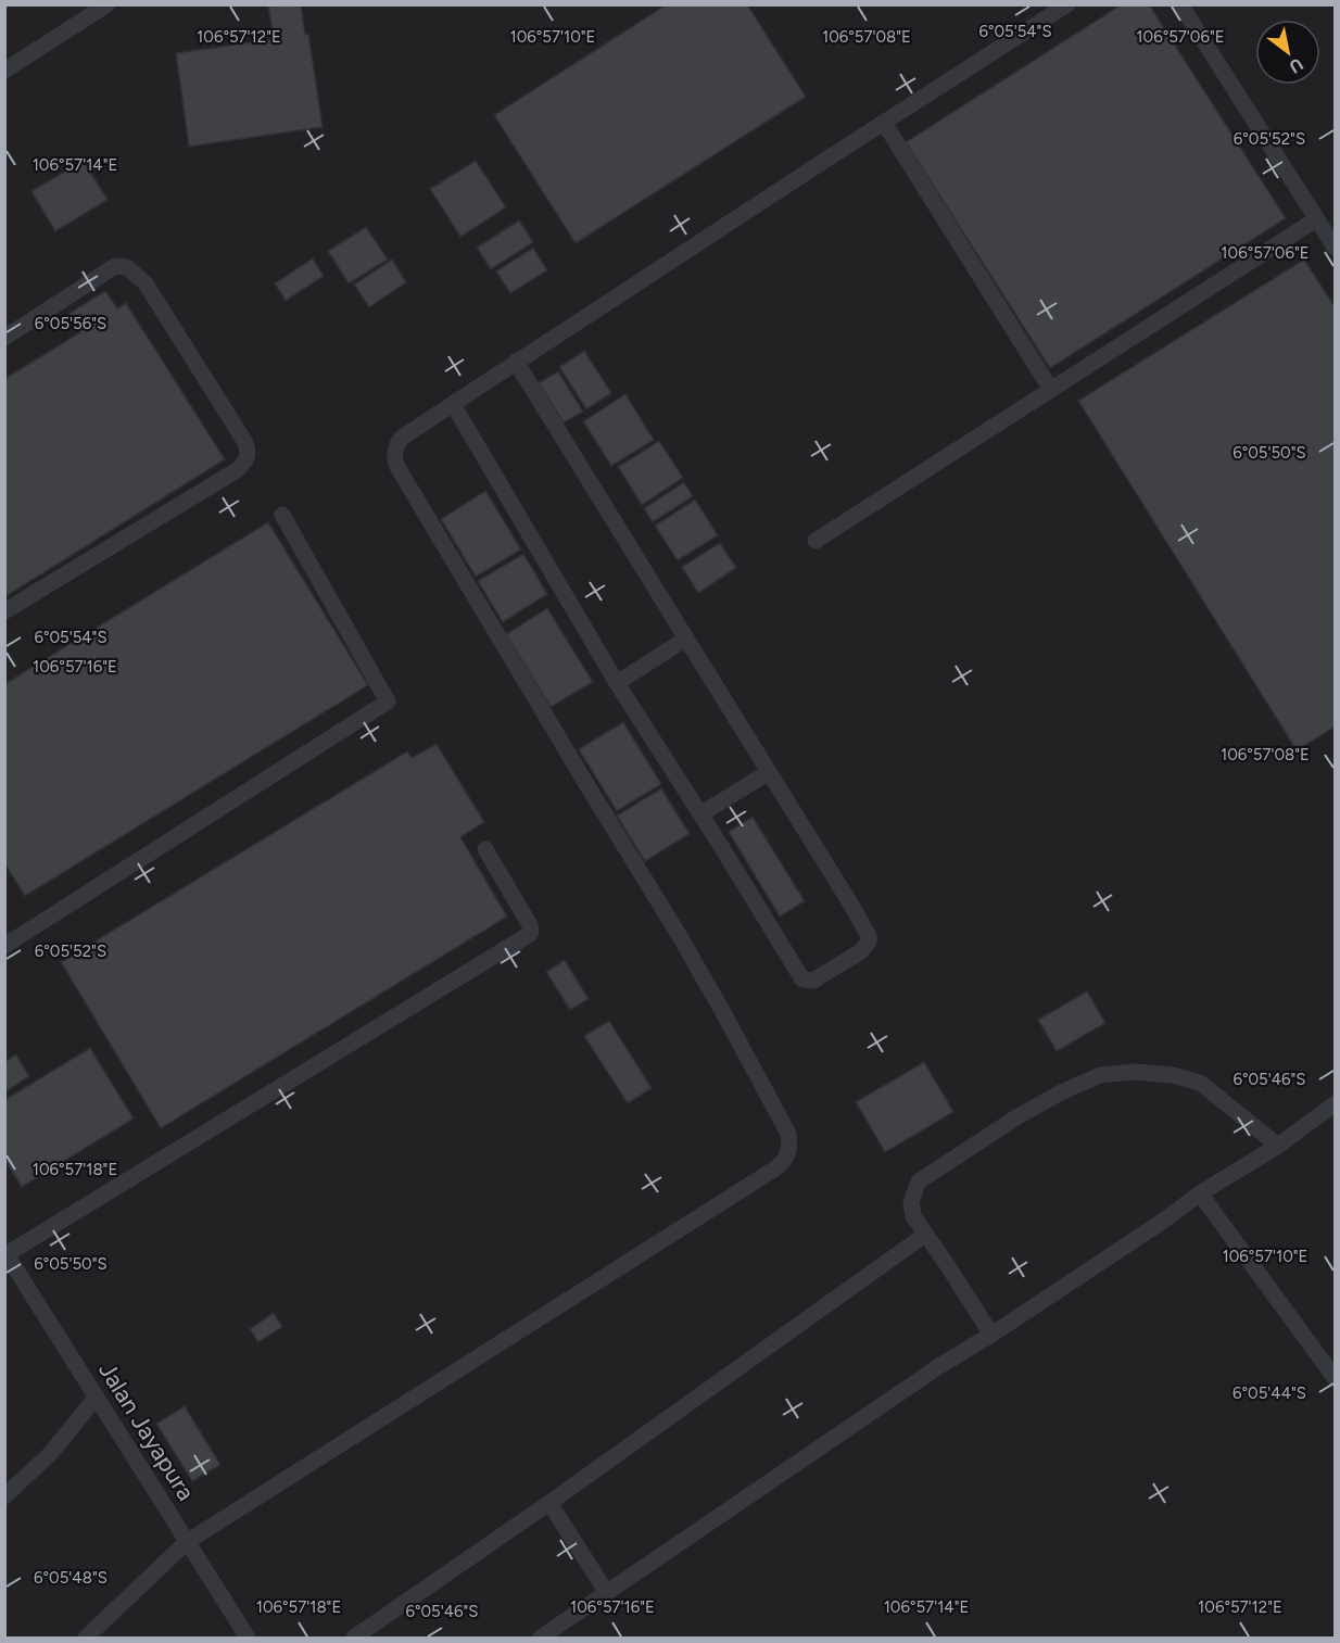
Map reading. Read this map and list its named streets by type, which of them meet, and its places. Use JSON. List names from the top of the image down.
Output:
{
  "streets": {
    "lane": ["Jalan Jayapura"]
  },
  "north": "bottom right",
  "coordinates": [
    "6°05'54\"S",
    "106°57'12\"E",
    "106°57'10\"E",
    "106°57'08\"E",
    "106°57'06\"E",
    "6°05'52\"S",
    "106°57'14\"E",
    "6°05'56\"S",
    "6°05'50\"S",
    "106°57'16\"E",
    "6°05'46\"S",
    "106°57'18\"E",
    "6°05'44\"S",
    "6°05'48\"S"
  ]
}
